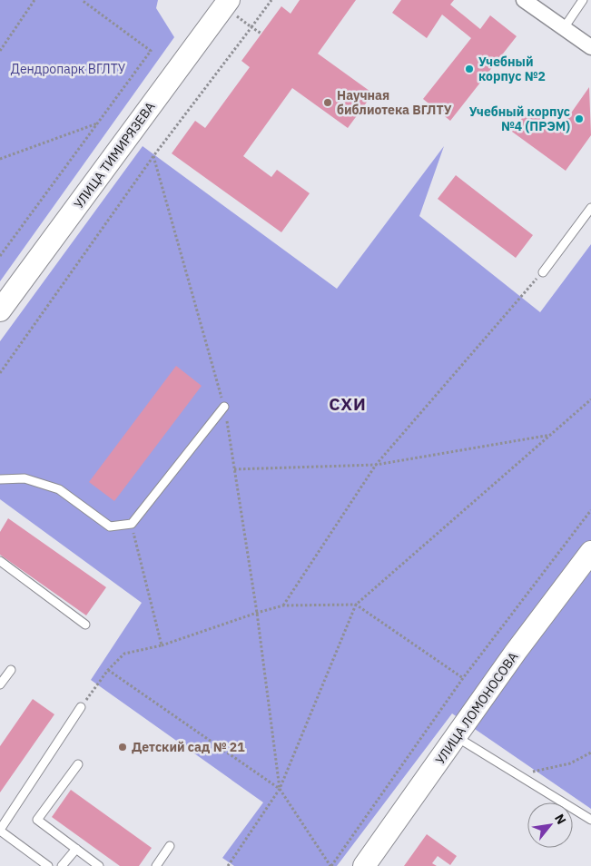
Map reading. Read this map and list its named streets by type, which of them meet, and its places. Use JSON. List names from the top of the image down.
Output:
{
  "streets": {
    "main road": ["УЛИЦА ТИМИРЯЗЕВА", "УЛИЦА ЛОМОНОСОВА"]
  },
  "districts": ["СХИ"],
  "parks": ["Дендропарк ВГЛТУ"],
  "places": [
    "Учебный корпус №2",
    "Научная библиотека ВГЛТУ",
    "Учебный корпус №4 (ПРЭМ)",
    "Детский сад № 21"
  ],
  "north": "top right"
}
